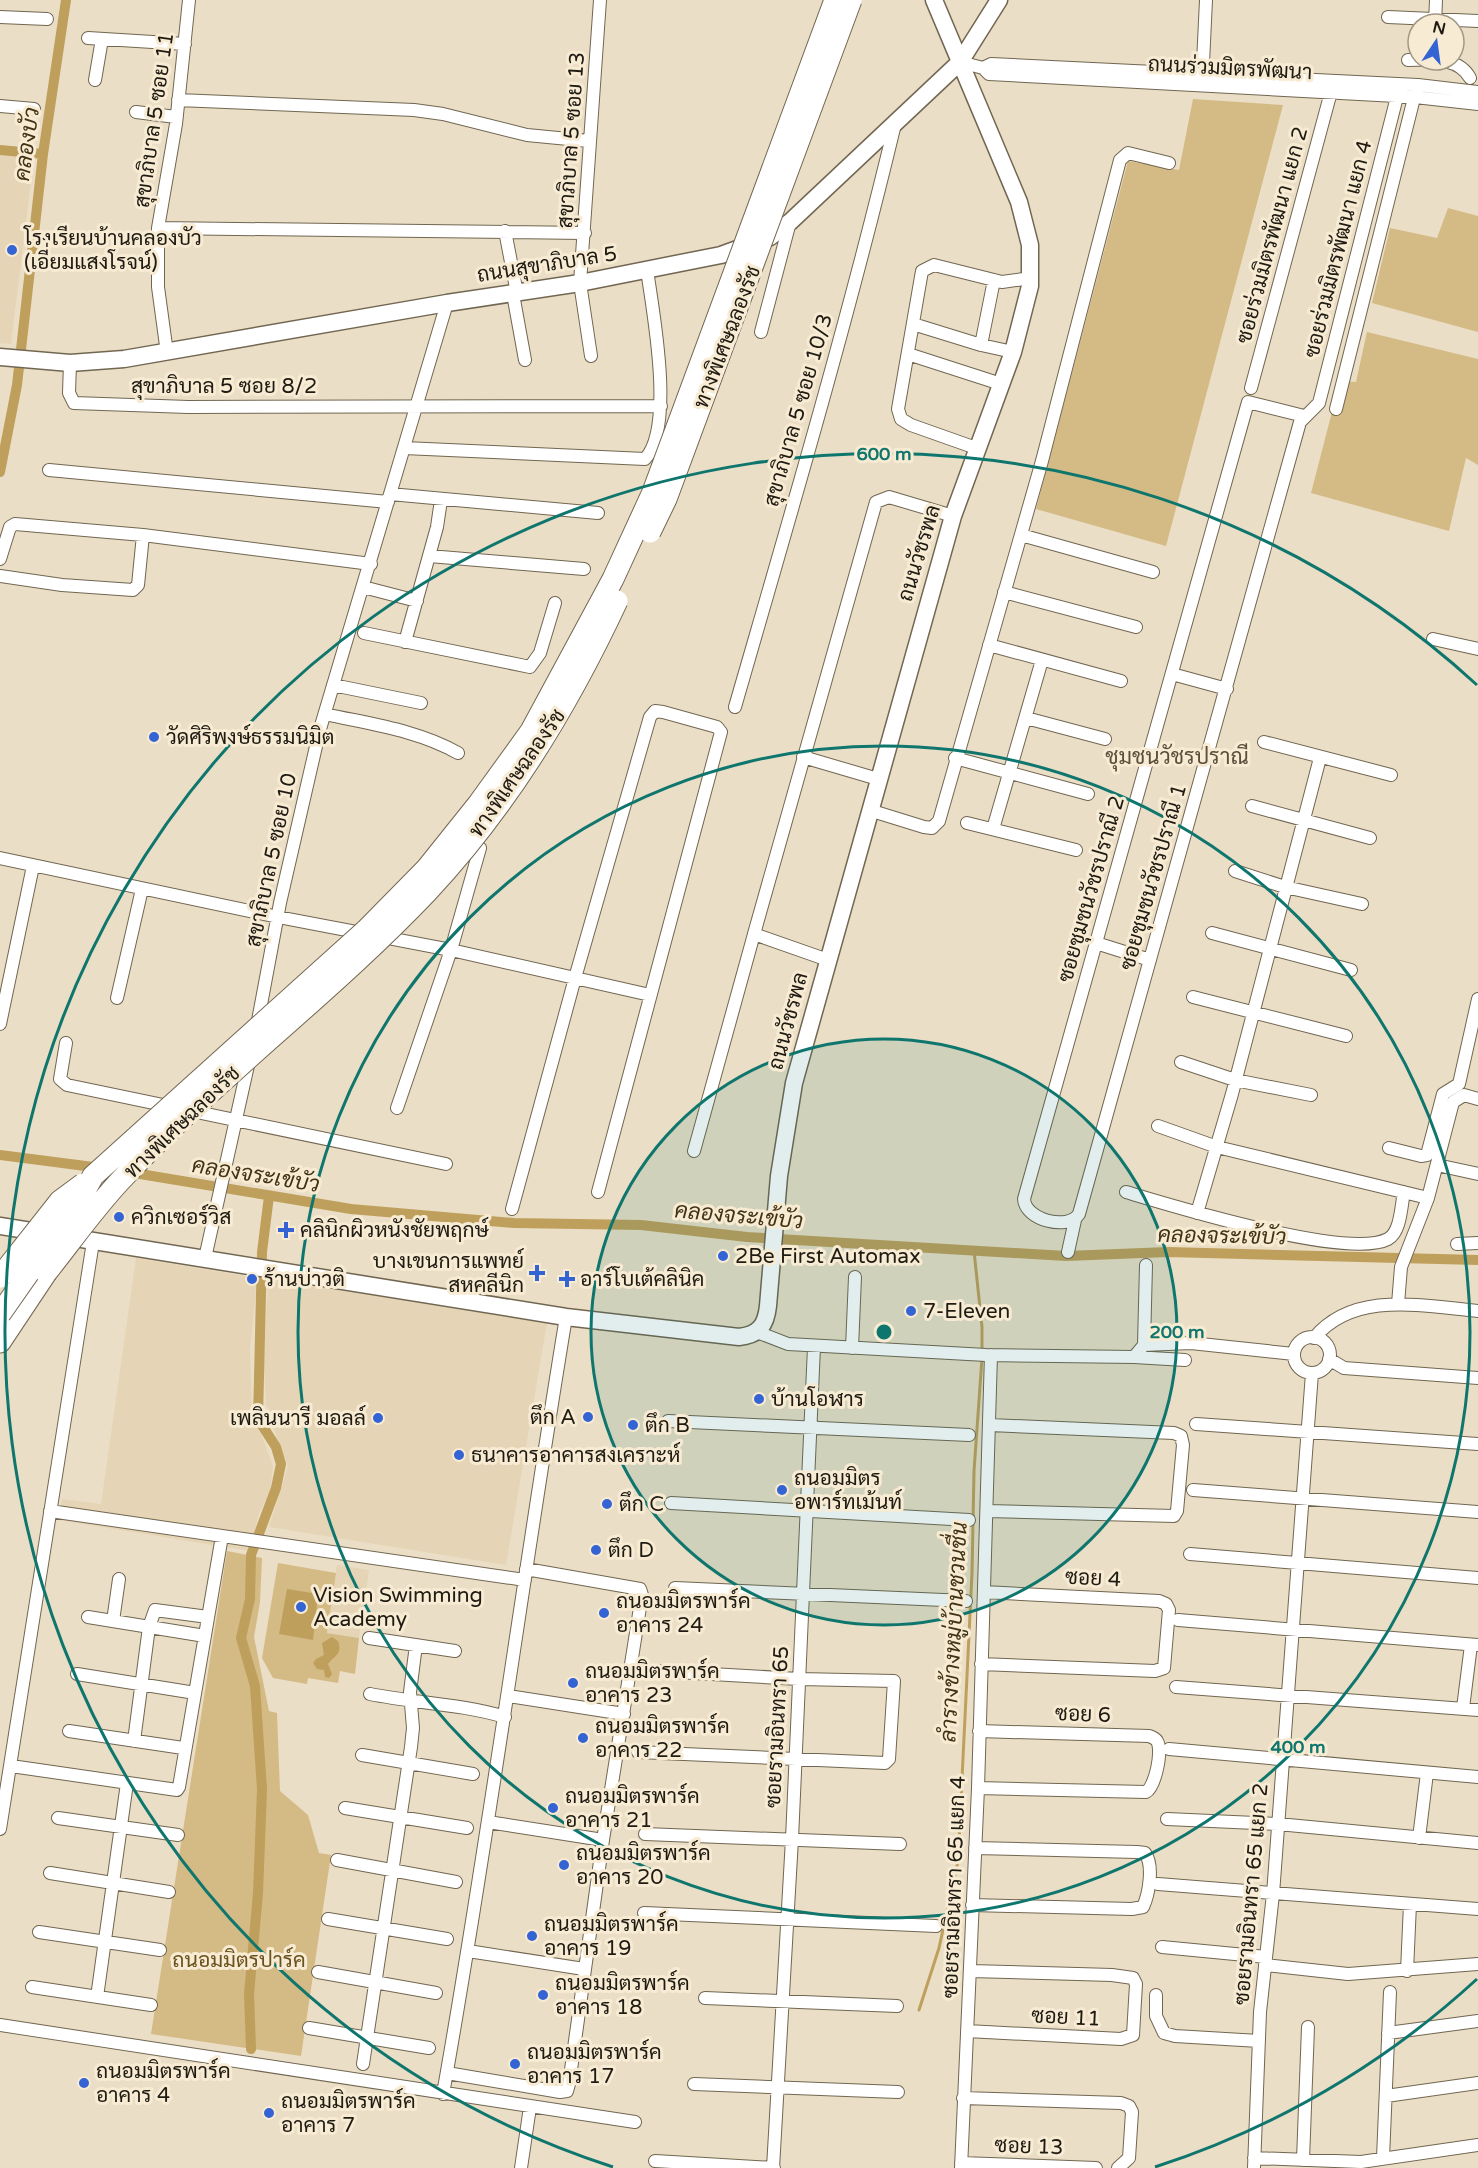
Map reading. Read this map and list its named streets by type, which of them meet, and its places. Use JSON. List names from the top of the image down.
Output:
{
  "streets": {
    "highway": ["ทางพิเศษฉลองรัช"],
    "main road": ["ถนนสุขาภิบาล 5", "ถนนวัชรพล"],
    "street": [
      "ถนนร่วมมิตรพัฒนา",
      "สุขาภิบาล 5 ซอย 11",
      "สุขาภิบาล 5 ซอย 13",
      "ซอยร่วมมิตรพัฒนา แยก 2",
      "ซอยร่วมมิตรพัฒนา แยก 4",
      "สุขาภิบาล 5 ซอย 8/2",
      "สุขาภิบาล 5 ซอย 10/3",
      "สุขาภิบาล 5 ซอย 10",
      "ซอยชุมชนวัชรปราณี 1",
      "ซอยชุมชนวัชรปราณี 2",
      "ซอย 4",
      "ซอย 6",
      "ซอยรามอินทรา 65",
      "ซอยรามอินทรา 65 แยก 4",
      "ซอยรามอินทรา 65 แยก 2",
      "ซอย 11",
      "ซอย 13"
    ]
  },
  "crossings": [
    ["ถนนร่วมมิตรพัฒนา", "ซอยร่วมมิตรพัฒนา แยก 2"],
    ["ถนนร่วมมิตรพัฒนา", "ซอยร่วมมิตรพัฒนา แยก 4"],
    ["ถนนร่วมมิตรพัฒนา", "ถนนสุขาภิบาล 5"],
    ["ถนนร่วมมิตรพัฒนา", "ถนนวัชรพล"],
    ["สุขาภิบาล 5 ซอย 11", "ถนนสุขาภิบาล 5"],
    ["สุขาภิบาล 5 ซอย 13", "ถนนสุขาภิบาล 5"],
    ["ซอยร่วมมิตรพัฒนา แยก 4", "ซอยชุมชนวัชรปราณี 1"],
    ["ซอยร่วมมิตรพัฒนา แยก 4", "ซอยชุมชนวัชรปราณี 2"],
    ["ถนนสุขาภิบาล 5", "สุขาภิบาล 5 ซอย 8/2"],
    ["ถนนสุขาภิบาล 5", "สุขาภิบาล 5 ซอย 10/3"],
    ["ถนนสุขาภิบาล 5", "ถนนวัชรพล"],
    ["ถนนสุขาภิบาล 5", "สุขาภิบาล 5 ซอย 10"],
    ["สุขาภิบาล 5 ซอย 8/2", "สุขาภิบาล 5 ซอย 10"],
    ["ซอยชุมชนวัชรปราณี 1", "ซอยชุมชนวัชรปราณี 2"],
    ["ซอย 4", "ซอยรามอินทรา 65 แยก 4"],
    ["ซอย 6", "ซอยรามอินทรา 65 แยก 4"],
    ["ซอยรามอินทรา 65 แยก 4", "ซอย 11"],
    ["ซอยรามอินทรา 65 แยก 4", "ซอย 13"]
  ],
  "districts": ["ชุมชนวัชรปราณี"],
  "water": ["คลองบัว", "คลองจระเข้บัว", "ลำรางข้างหมู่บ้านชวนชื่น"],
  "parks": ["ถนอมมิตรปาร์ค"],
  "places": {
    "other": [
      "โรงเรียนบ้านคลองบัว (เอี่ยมแสงโรจน์)",
      "วัดศิริพงษ์ธรรมนิมิต",
      "ควิกเซอร์วิส",
      "2Be First Automax",
      "ร้านบ่าวติ",
      "7-Eleven",
      "บ้านโอฬาร",
      "ตึก A",
      "เพลินนารี มอลล์",
      "ตึก B",
      "ธนาคารอาคารสงเคราะห์",
      "ถนอมมิตร อพาร์ทเม้นท์",
      "ตึก C",
      "ตึก D",
      "Vision Swimming Academy",
      "ถนอมมิตรพาร์ค อาคาร 24",
      "ถนอมมิตรพาร์ค อาคาร 23",
      "ถนอมมิตรพาร์ค อาคาร 22",
      "ถนอมมิตรพาร์ค อาคาร 21",
      "ถนอมมิตรพาร์ค อาคาร 20",
      "ถนอมมิตรพาร์ค อาคาร 19",
      "ถนอมมิตรพาร์ค อาคาร 18",
      "ถนอมมิตรพาร์ค อาคาร 17",
      "ถนอมมิตรพาร์ค อาคาร 4",
      "ถนอมมิตรพาร์ค อาคาร 7"
    ],
    "health": ["คลินิกผิวหนังชัยพฤกษ์", "บางเขนการแพทย์ สหคลีนิก", "อาร์โบเต้คลินิค"]
  },
  "north": "top",
  "rings": ["600 m", "200 m", "400 m"]
}
